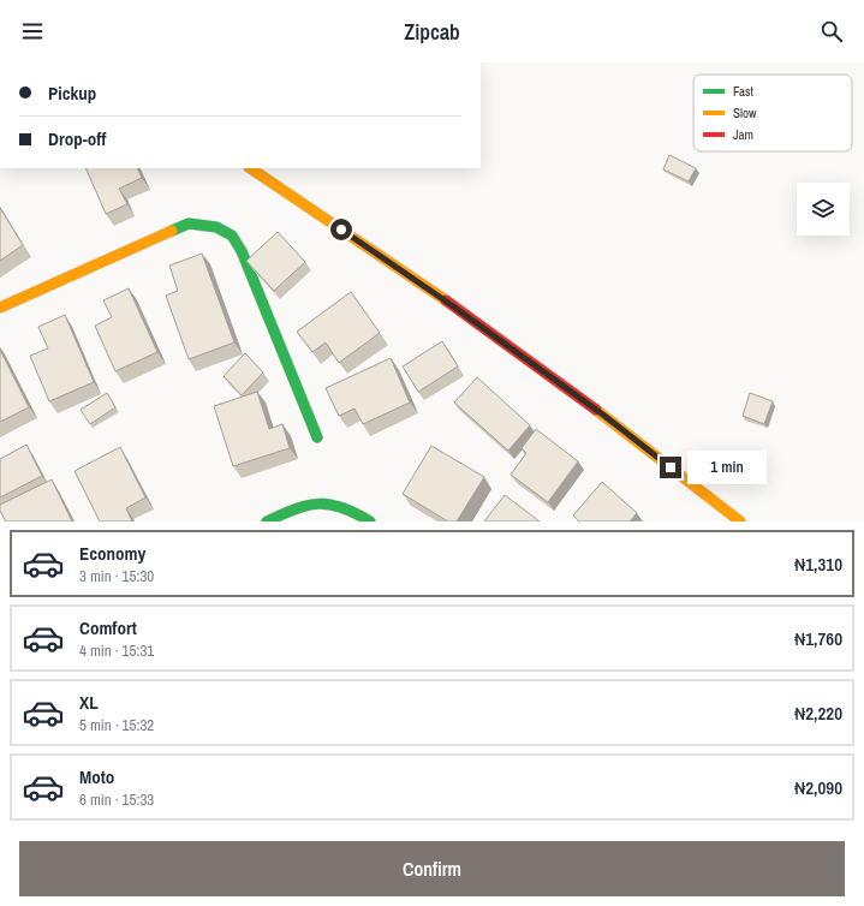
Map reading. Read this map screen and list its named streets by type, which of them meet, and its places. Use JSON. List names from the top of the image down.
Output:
{
  "legend": ["Fast", "Slow", "Jam"],
  "page": {
    "header": "Zipcab",
    "banner": ["Pickup", "Drop-off"],
    "bubble": "1 min",
    "list": [
      {
        "name": "Economy",
        "note": "3 min · 15:30",
        "value": "₦1,310"
      },
      {
        "name": "Comfort",
        "note": "4 min · 15:31",
        "value": "₦1,760"
      },
      {
        "name": "XL",
        "note": "5 min · 15:32",
        "value": "₦2,220"
      },
      {
        "name": "Moto",
        "note": "6 min · 15:33",
        "value": "₦2,090"
      }
    ],
    "buttons": "Confirm"
  }
}
